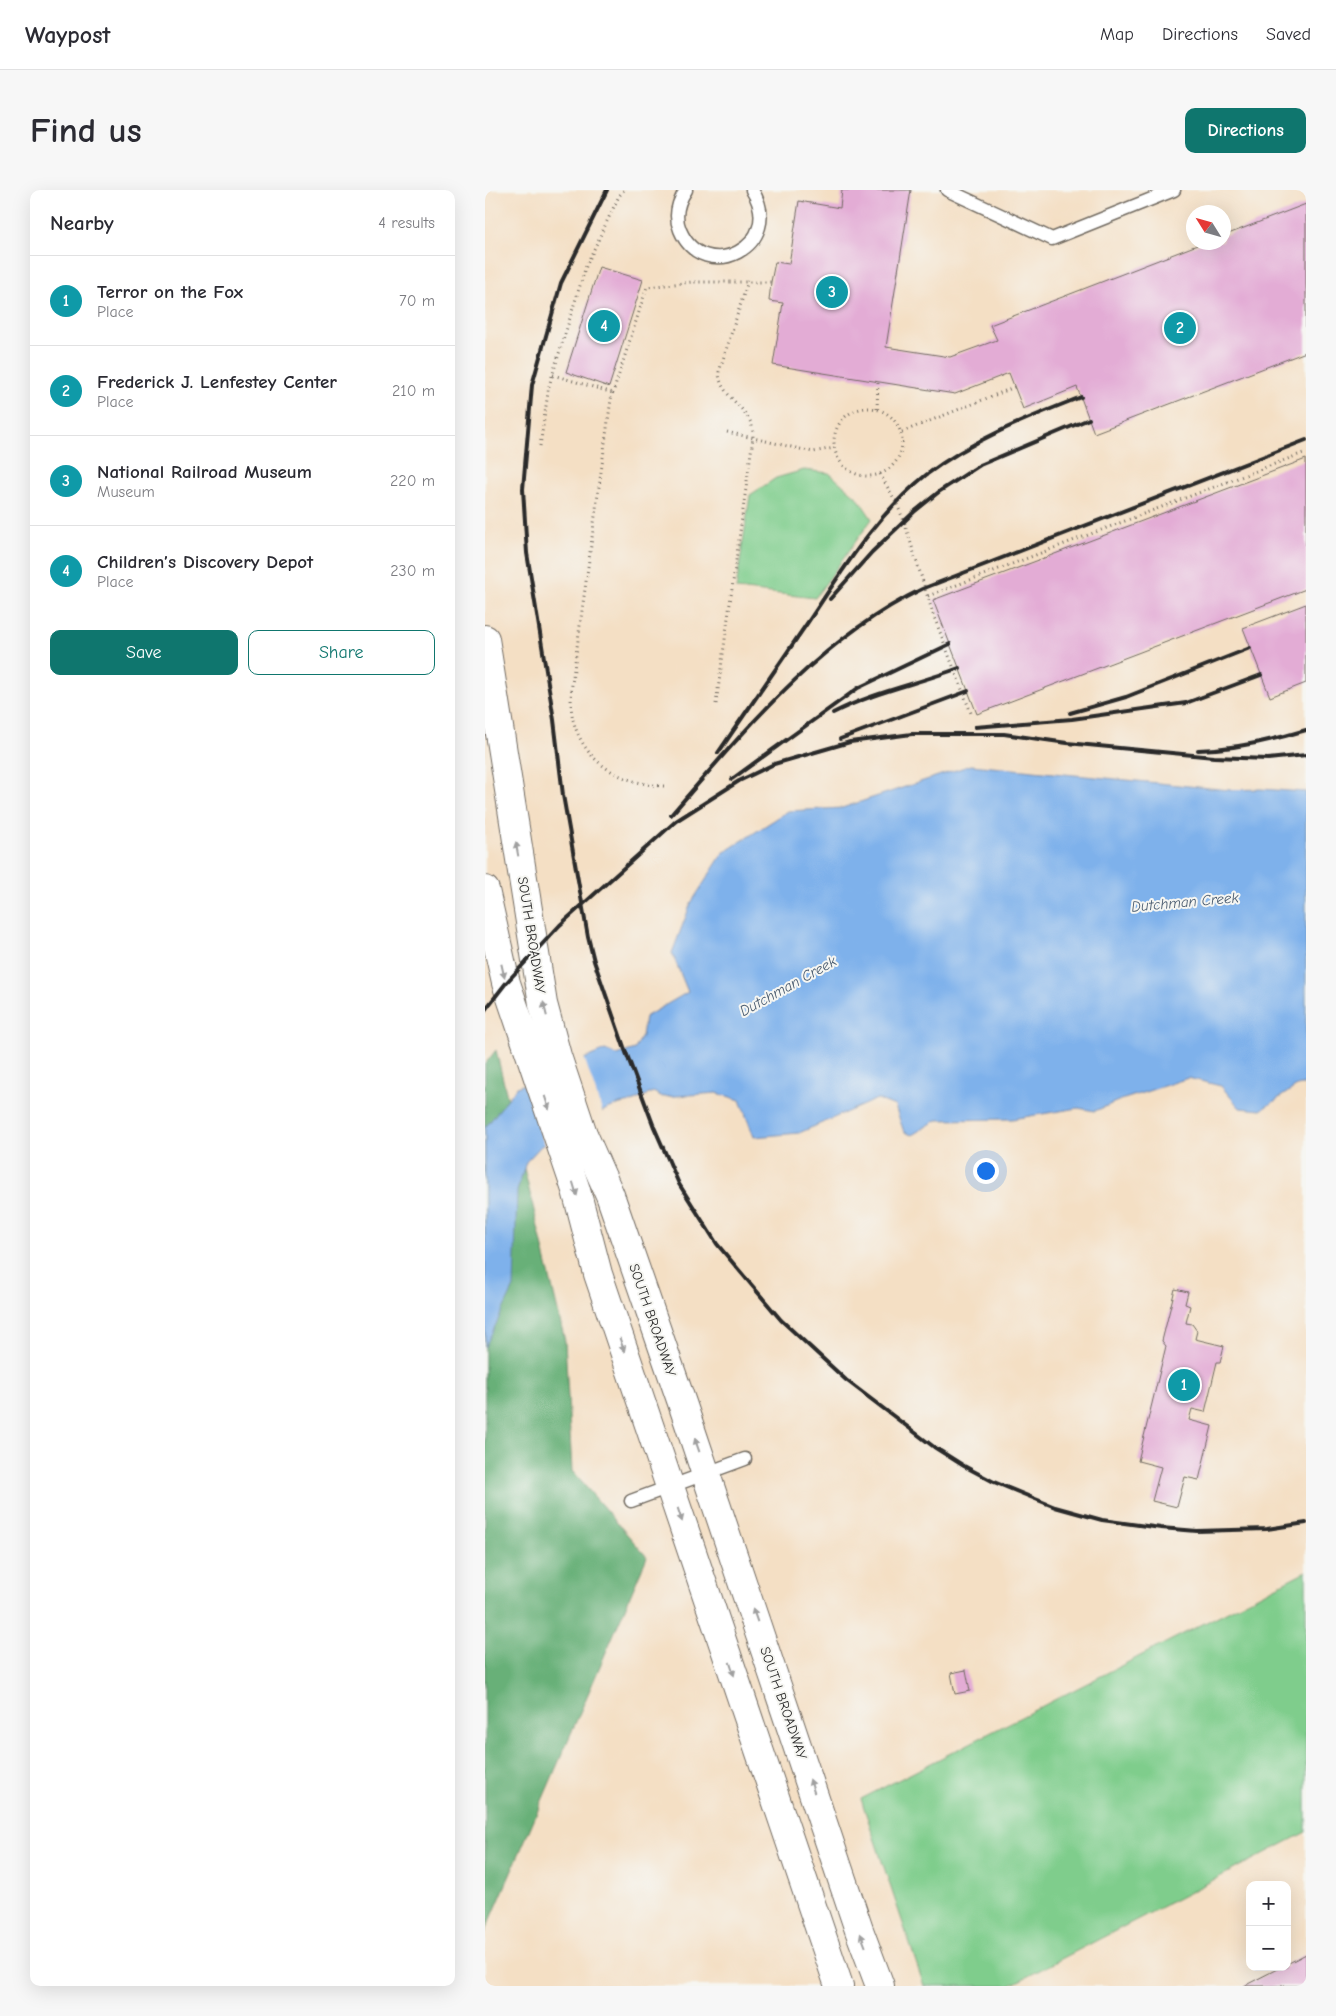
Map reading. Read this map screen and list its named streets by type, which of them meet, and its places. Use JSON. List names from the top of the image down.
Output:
{
  "streets": {
    "street": ["SOUTH BROADWAY"]
  },
  "water": ["Dutchman Creek"],
  "north": "top left",
  "page": {
    "header": "Waypost",
    "nav": ["Map", "Directions", "Saved"],
    "buttons": [
      "Directions",
      ["Save", "Share"]
    ],
    "title": "Find us",
    "heading": ["Nearby", "4 results"],
    "list": [
      {
        "mark": "1",
        "name": "Terror on the Fox",
        "note": "Place",
        "value": "70 m"
      },
      {
        "mark": "2",
        "name": "Frederick J. Lenfestey Center",
        "note": "Place",
        "value": "210 m"
      },
      {
        "mark": "3",
        "name": "National Railroad Museum",
        "note": "Museum",
        "value": "220 m"
      },
      {
        "mark": "4",
        "name": "Children’s Discovery Depot",
        "note": "Place",
        "value": "230 m"
      }
    ],
    "pins": [
      "3",
      "4",
      "2",
      "1"
    ],
    "map_buttons": ["+", "−"]
  }
}
